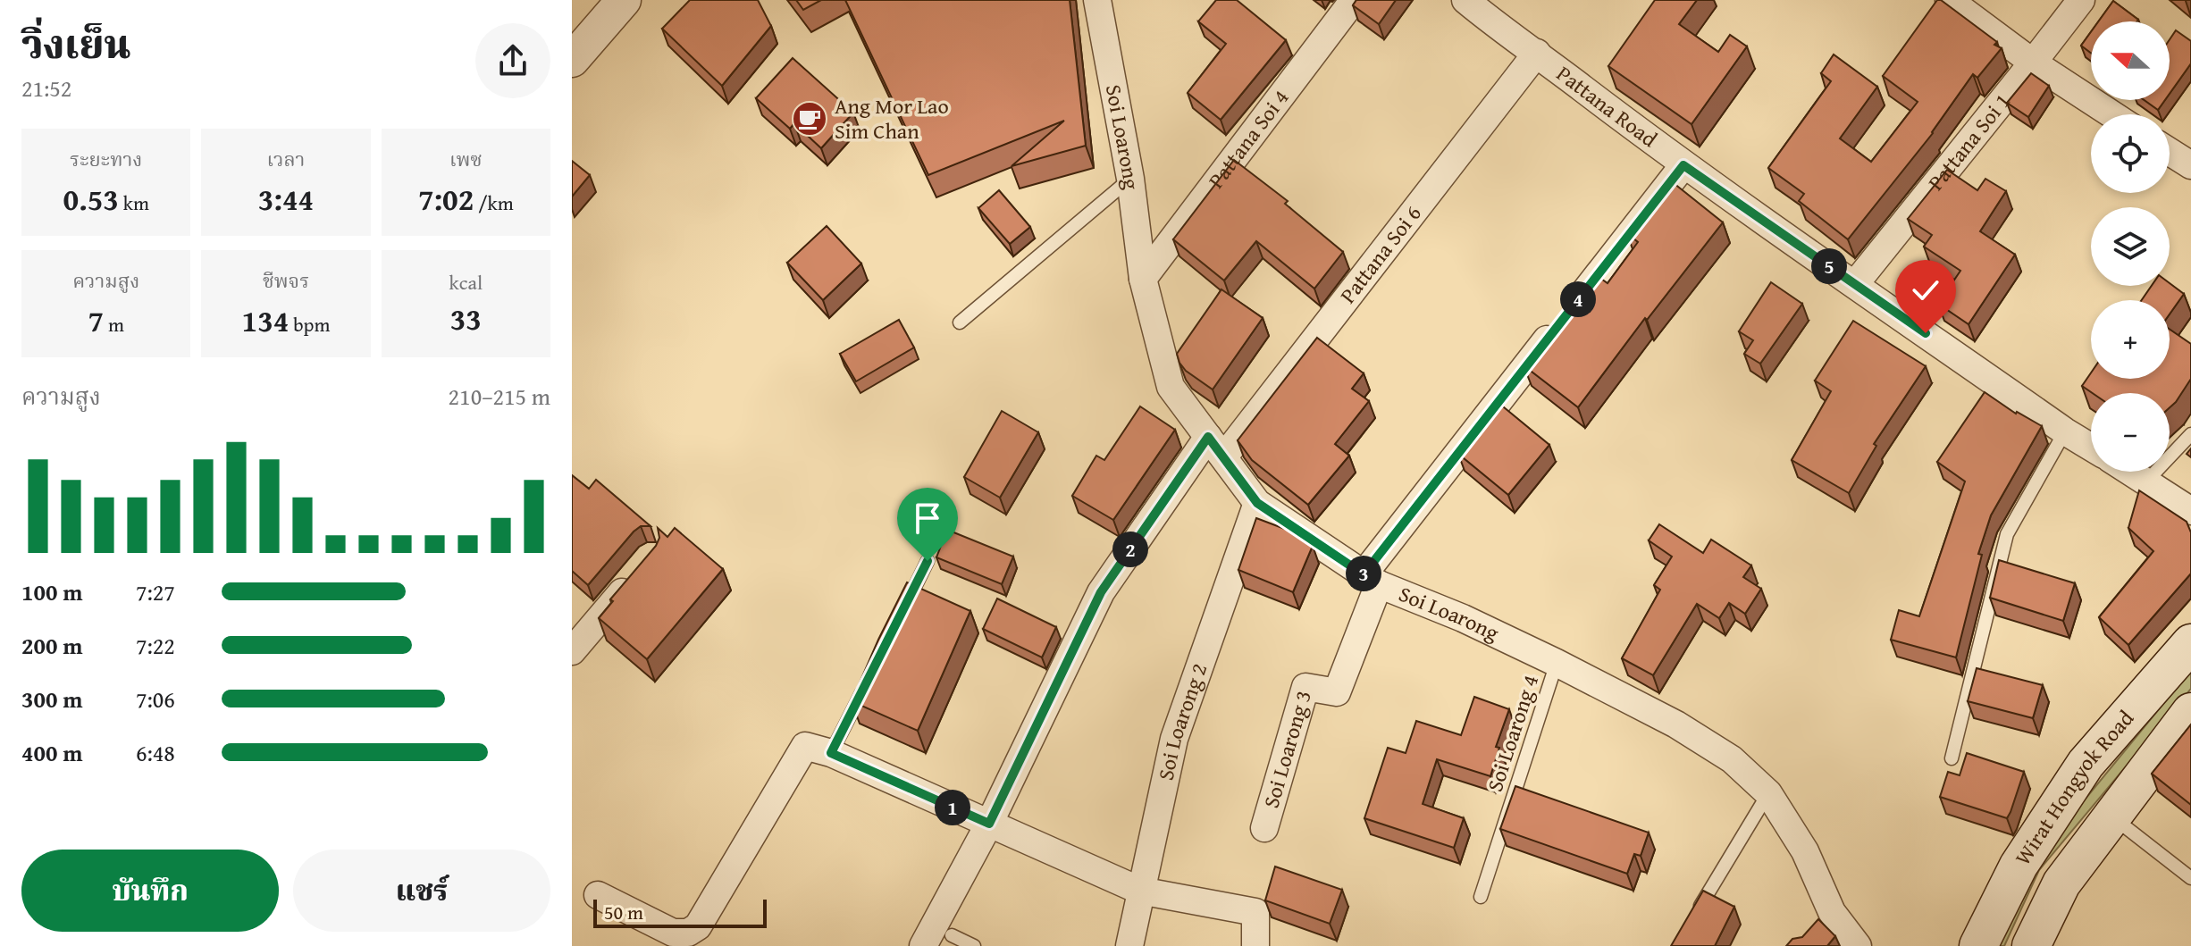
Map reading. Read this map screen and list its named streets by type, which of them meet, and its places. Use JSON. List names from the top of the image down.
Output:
{
  "streets": {
    "main road": ["Wirat Hongyok Road"],
    "street": [
      "Pattana Road",
      "Soi Loarong",
      "Pattana Soi 4",
      "Pattana Soi 1",
      "Pattana Soi 6",
      "Soi Loarong 2",
      "Soi Loarong 3"
    ],
    "lane": ["Soi Loarong 4"]
  },
  "crossings": [
    ["Pattana Road", "Pattana Soi 1"],
    ["Pattana Road", "Pattana Soi 6"],
    ["Soi Loarong", "Pattana Soi 4"],
    ["Soi Loarong", "Pattana Soi 6"],
    ["Soi Loarong", "Soi Loarong 2"],
    ["Soi Loarong", "Soi Loarong 4"],
    ["Soi Loarong", "Soi Loarong 3"]
  ],
  "places": {
    "cafe": ["Ang Mor Lao Sim Chan"]
  },
  "scale_bar": "50 m",
  "north": "left",
  "page": {
    "heading": ["วิ่งเย็น", "21:52"],
    "map_buttons": ["+", "−"],
    "stats": [
      ["ระยะทาง", "0.53 km"],
      ["เวลา", "3:44"],
      ["เพซ", "7:02 /km"],
      ["ความสูง", "7 m"],
      ["ชีพจร", "134 bpm"],
      ["kcal", "33"]
    ],
    "pins": [
      "5",
      "4",
      "2",
      "3",
      "1"
    ],
    "chart": ["ความสูง", "210–215 m"],
    "list": [
      {
        "name": "100 m",
        "note": "7:27"
      },
      {
        "name": "200 m",
        "note": "7:22"
      },
      {
        "name": "300 m",
        "note": "7:06"
      },
      {
        "name": "400 m",
        "note": "6:48"
      }
    ],
    "buttons": ["บันทึก", "แชร์"],
    "scale": "50 m"
  }
}
